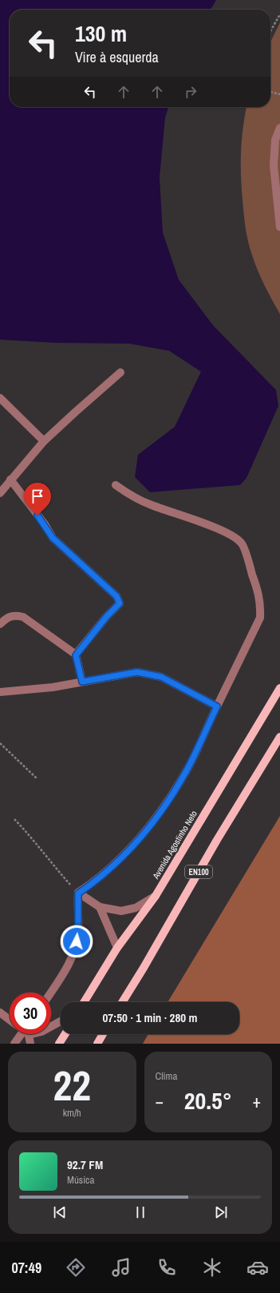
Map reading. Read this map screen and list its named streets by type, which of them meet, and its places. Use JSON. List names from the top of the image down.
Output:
{
  "streets": {
    "main road": ["Avenida Agostinho Neto", "EN100"]
  },
  "page": {
    "turn": ["130 m", "Vire à esquerda"],
    "limit": "30",
    "trip": "07:50 · 1 min · 280 m",
    "tile": [
      ["22", "km/h"],
      "Clima"
    ],
    "heat": ["−", "20.5°", "+"],
    "song": ["92.7 FM", "Música"],
    "tabs": "07:49"
  }
}
